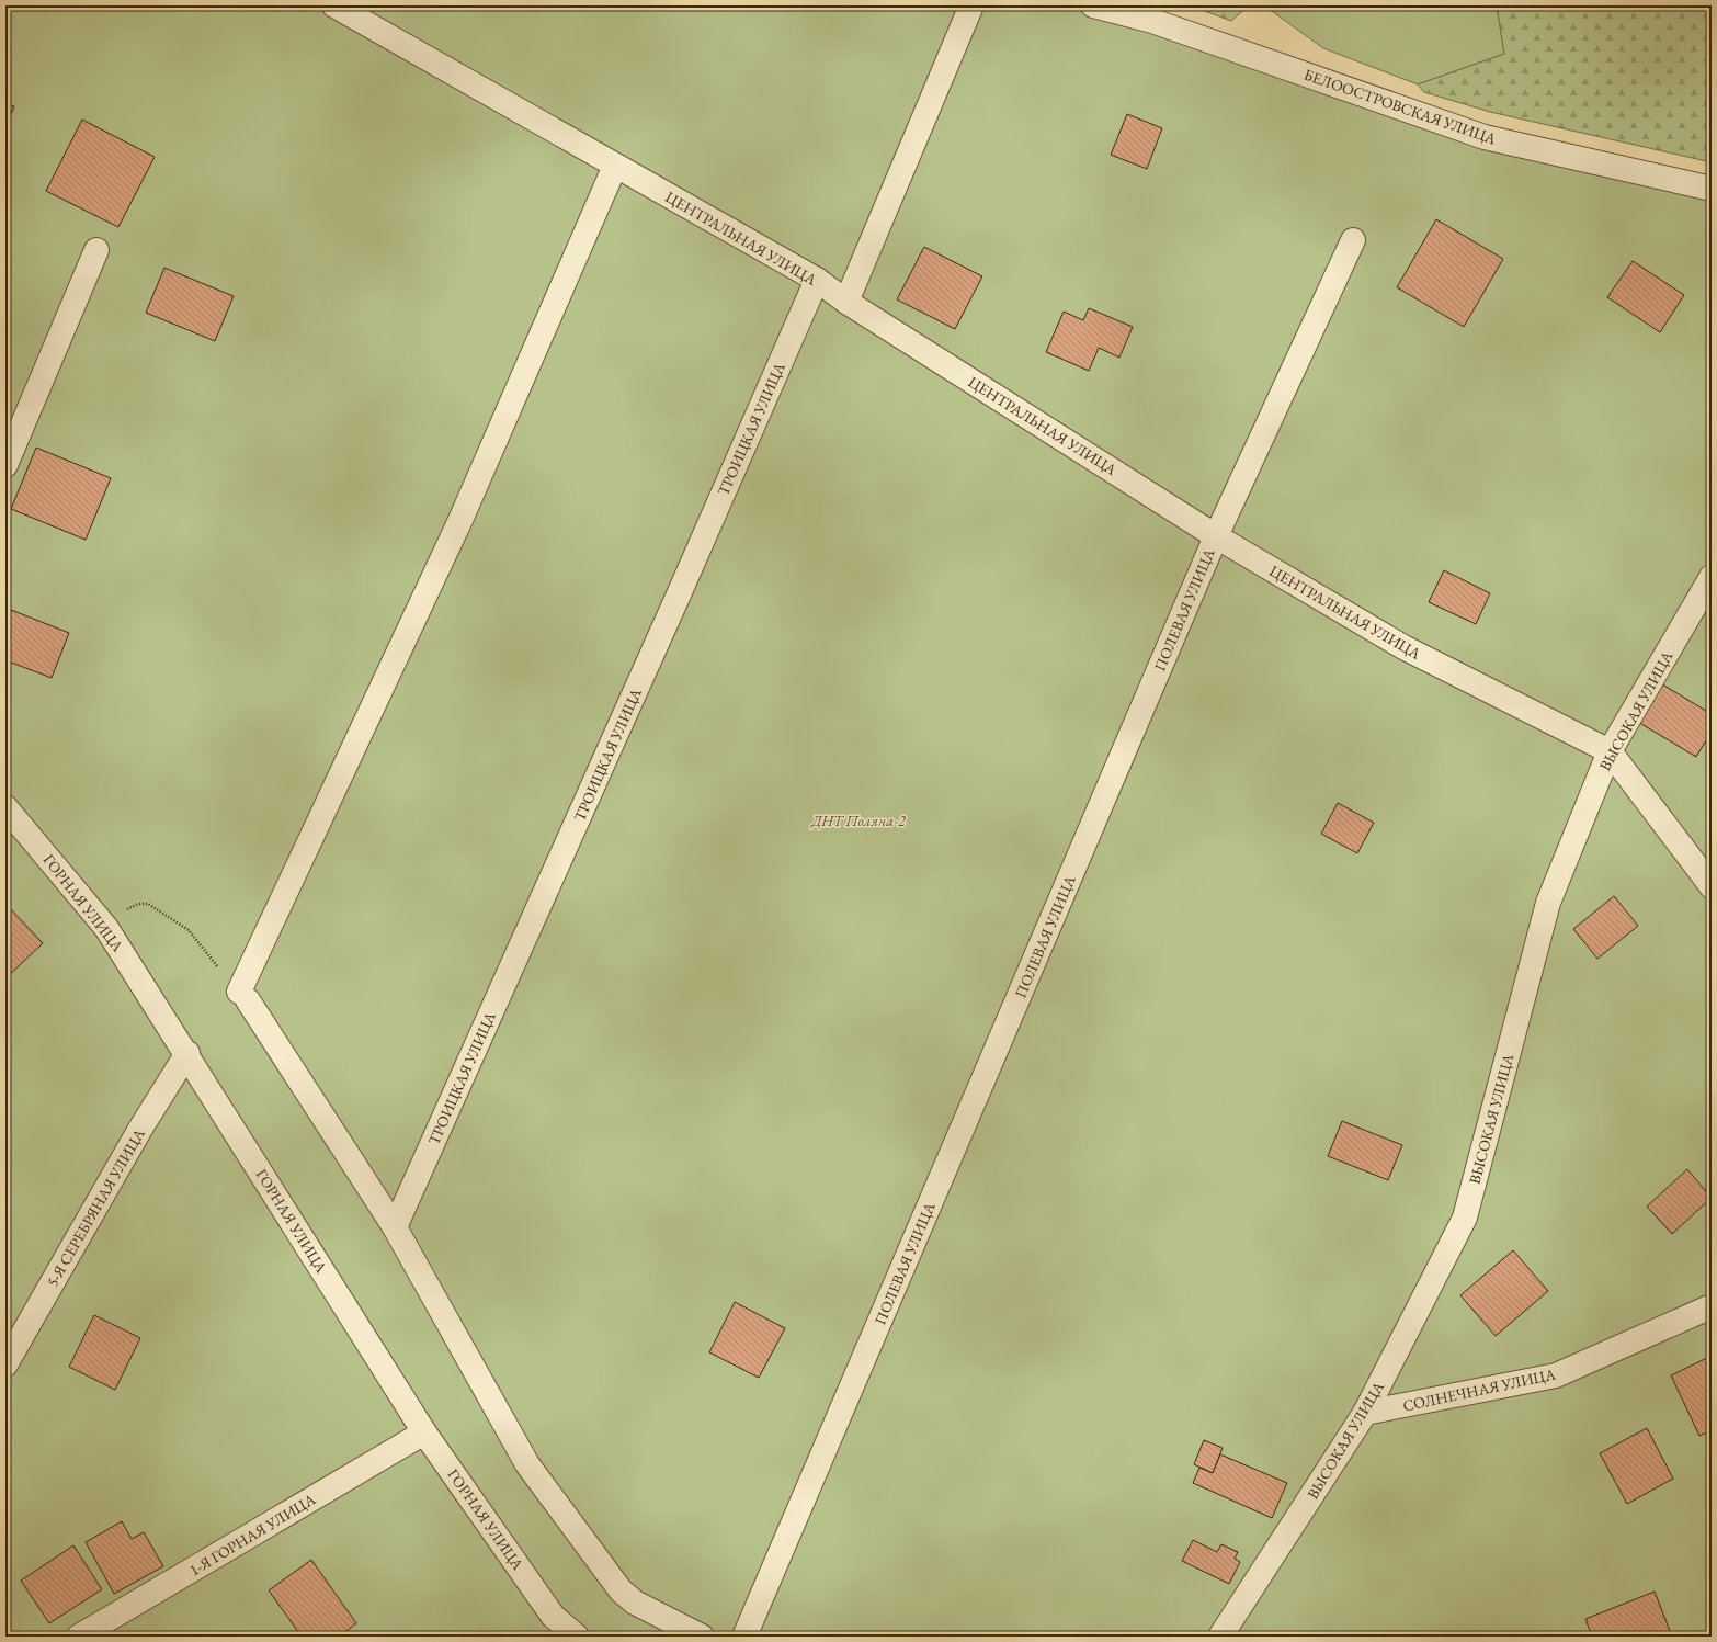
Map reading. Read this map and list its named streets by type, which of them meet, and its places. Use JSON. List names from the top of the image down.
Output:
{
  "streets": {
    "street": [
      "БЕЛООСТРОВСКАЯ УЛИЦА",
      "ЦЕНТРАЛЬНАЯ УЛИЦА",
      "ТРОИЦКАЯ УЛИЦА",
      "ПОЛЕВАЯ УЛИЦА",
      "ВЫСОКАЯ УЛИЦА",
      "ГОРНАЯ УЛИЦА",
      "5-Я СЕРЕБРЯНАЯ УЛИЦА",
      "СОЛНЕЧНАЯ УЛИЦА",
      "1-Я ГОРНАЯ УЛИЦА"
    ]
  },
  "crossings": [
    ["ЦЕНТРАЛЬНАЯ УЛИЦА", "ТРОИЦКАЯ УЛИЦА"],
    ["ЦЕНТРАЛЬНАЯ УЛИЦА", "ПОЛЕВАЯ УЛИЦА"],
    ["ЦЕНТРАЛЬНАЯ УЛИЦА", "ВЫСОКАЯ УЛИЦА"],
    ["ВЫСОКАЯ УЛИЦА", "СОЛНЕЧНАЯ УЛИЦА"],
    ["ГОРНАЯ УЛИЦА", "5-Я СЕРЕБРЯНАЯ УЛИЦА"],
    ["ГОРНАЯ УЛИЦА", "1-Я ГОРНАЯ УЛИЦА"]
  ],
  "parks": ["ДНТ Поляна-2"]
}
